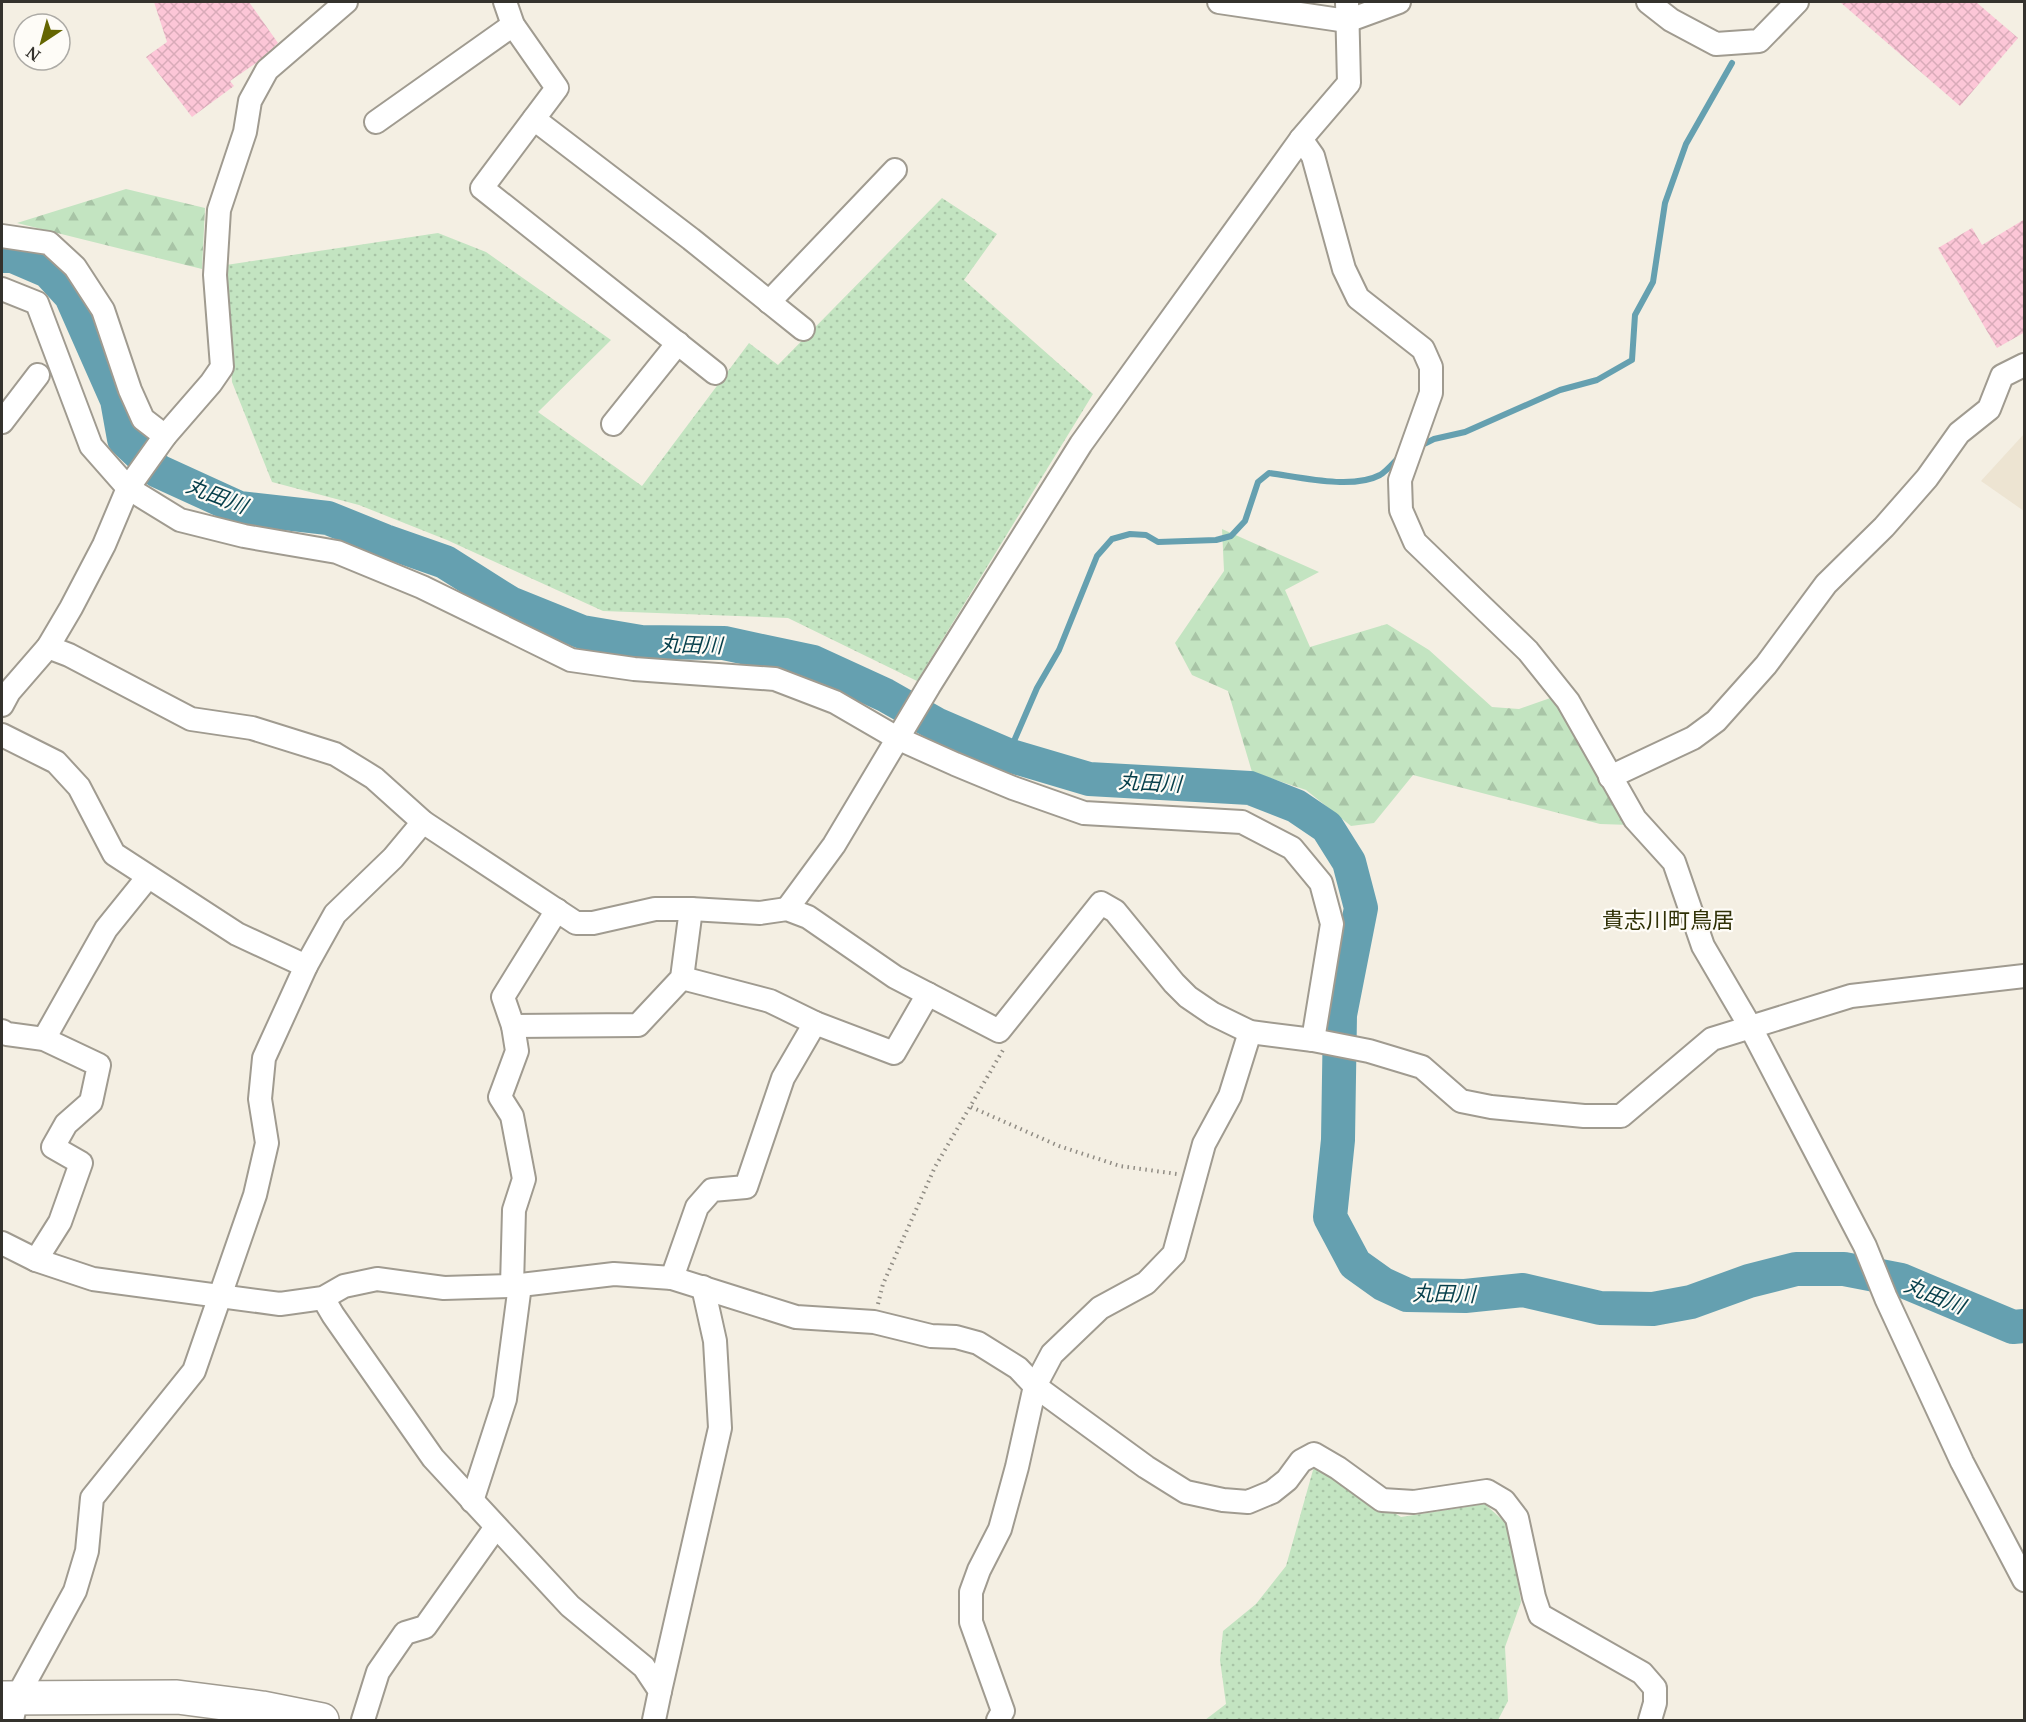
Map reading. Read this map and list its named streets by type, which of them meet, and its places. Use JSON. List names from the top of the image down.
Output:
{
  "districts": ["貴志川町鳥居"],
  "water": ["丸田川"],
  "north": "bottom left"
}
